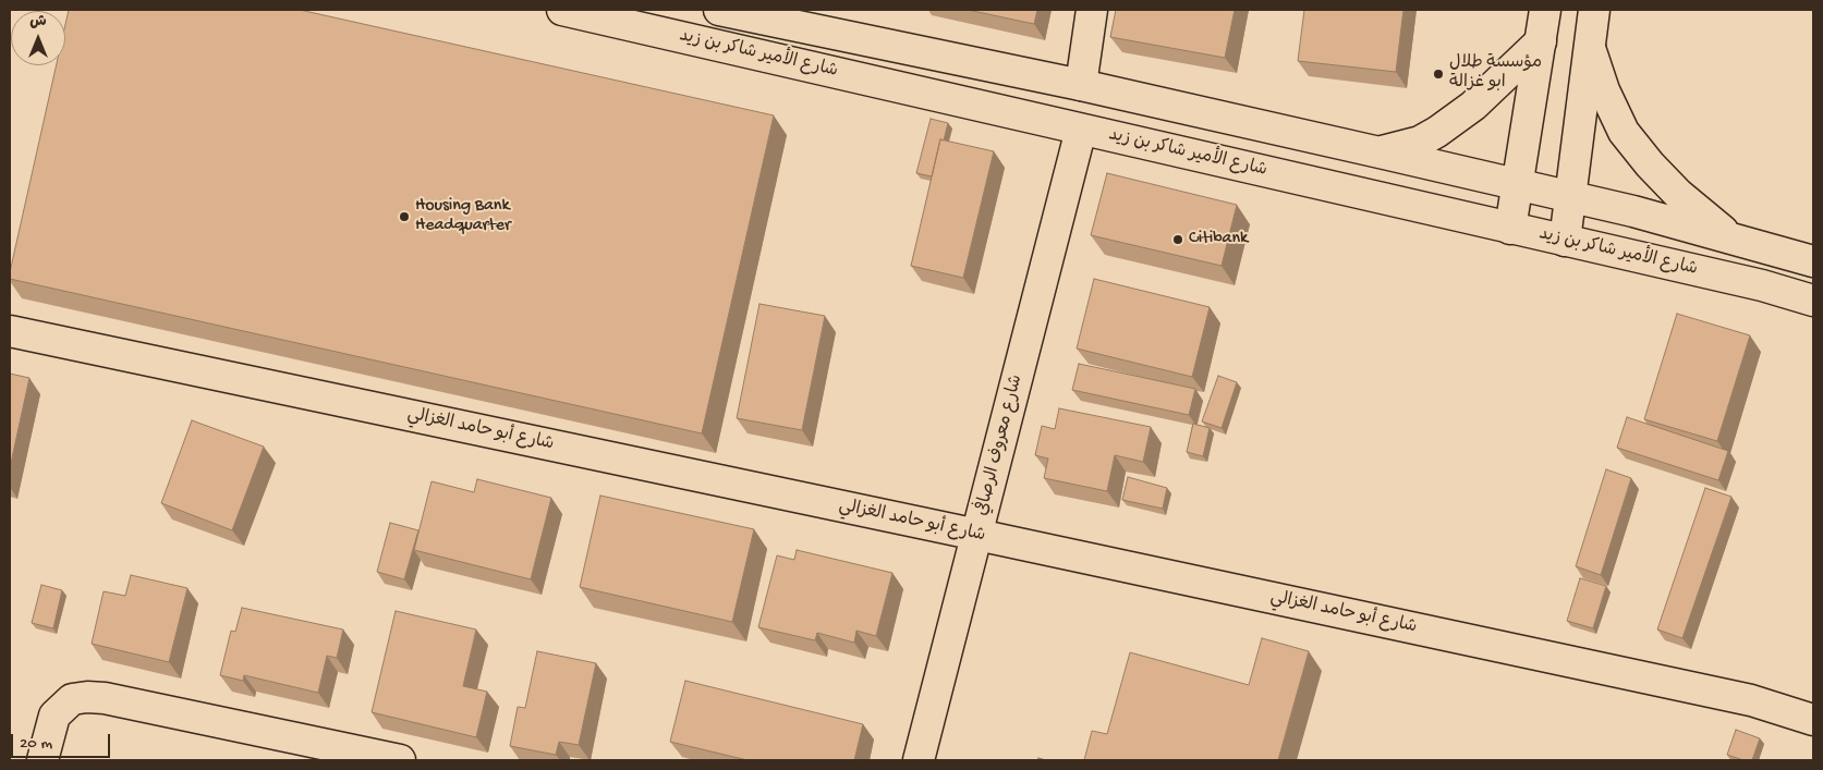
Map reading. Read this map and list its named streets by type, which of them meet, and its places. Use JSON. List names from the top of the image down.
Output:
{
  "streets": {
    "street": ["شارع الأمير شاكر بن زيد", "شارع أبو حامد الغزالي", "شارع معروف الرصافي"]
  },
  "crossings": [
    ["شارع الأمير شاكر بن زيد", "شارع معروف الرصافي"],
    ["شارع أبو حامد الغزالي", "شارع معروف الرصافي"]
  ],
  "places": ["مؤسسة طلال ابو غزالة", "Housing Bank Headquarter", "Citibank"],
  "scale_bar": "20 m",
  "north": "top"
}
